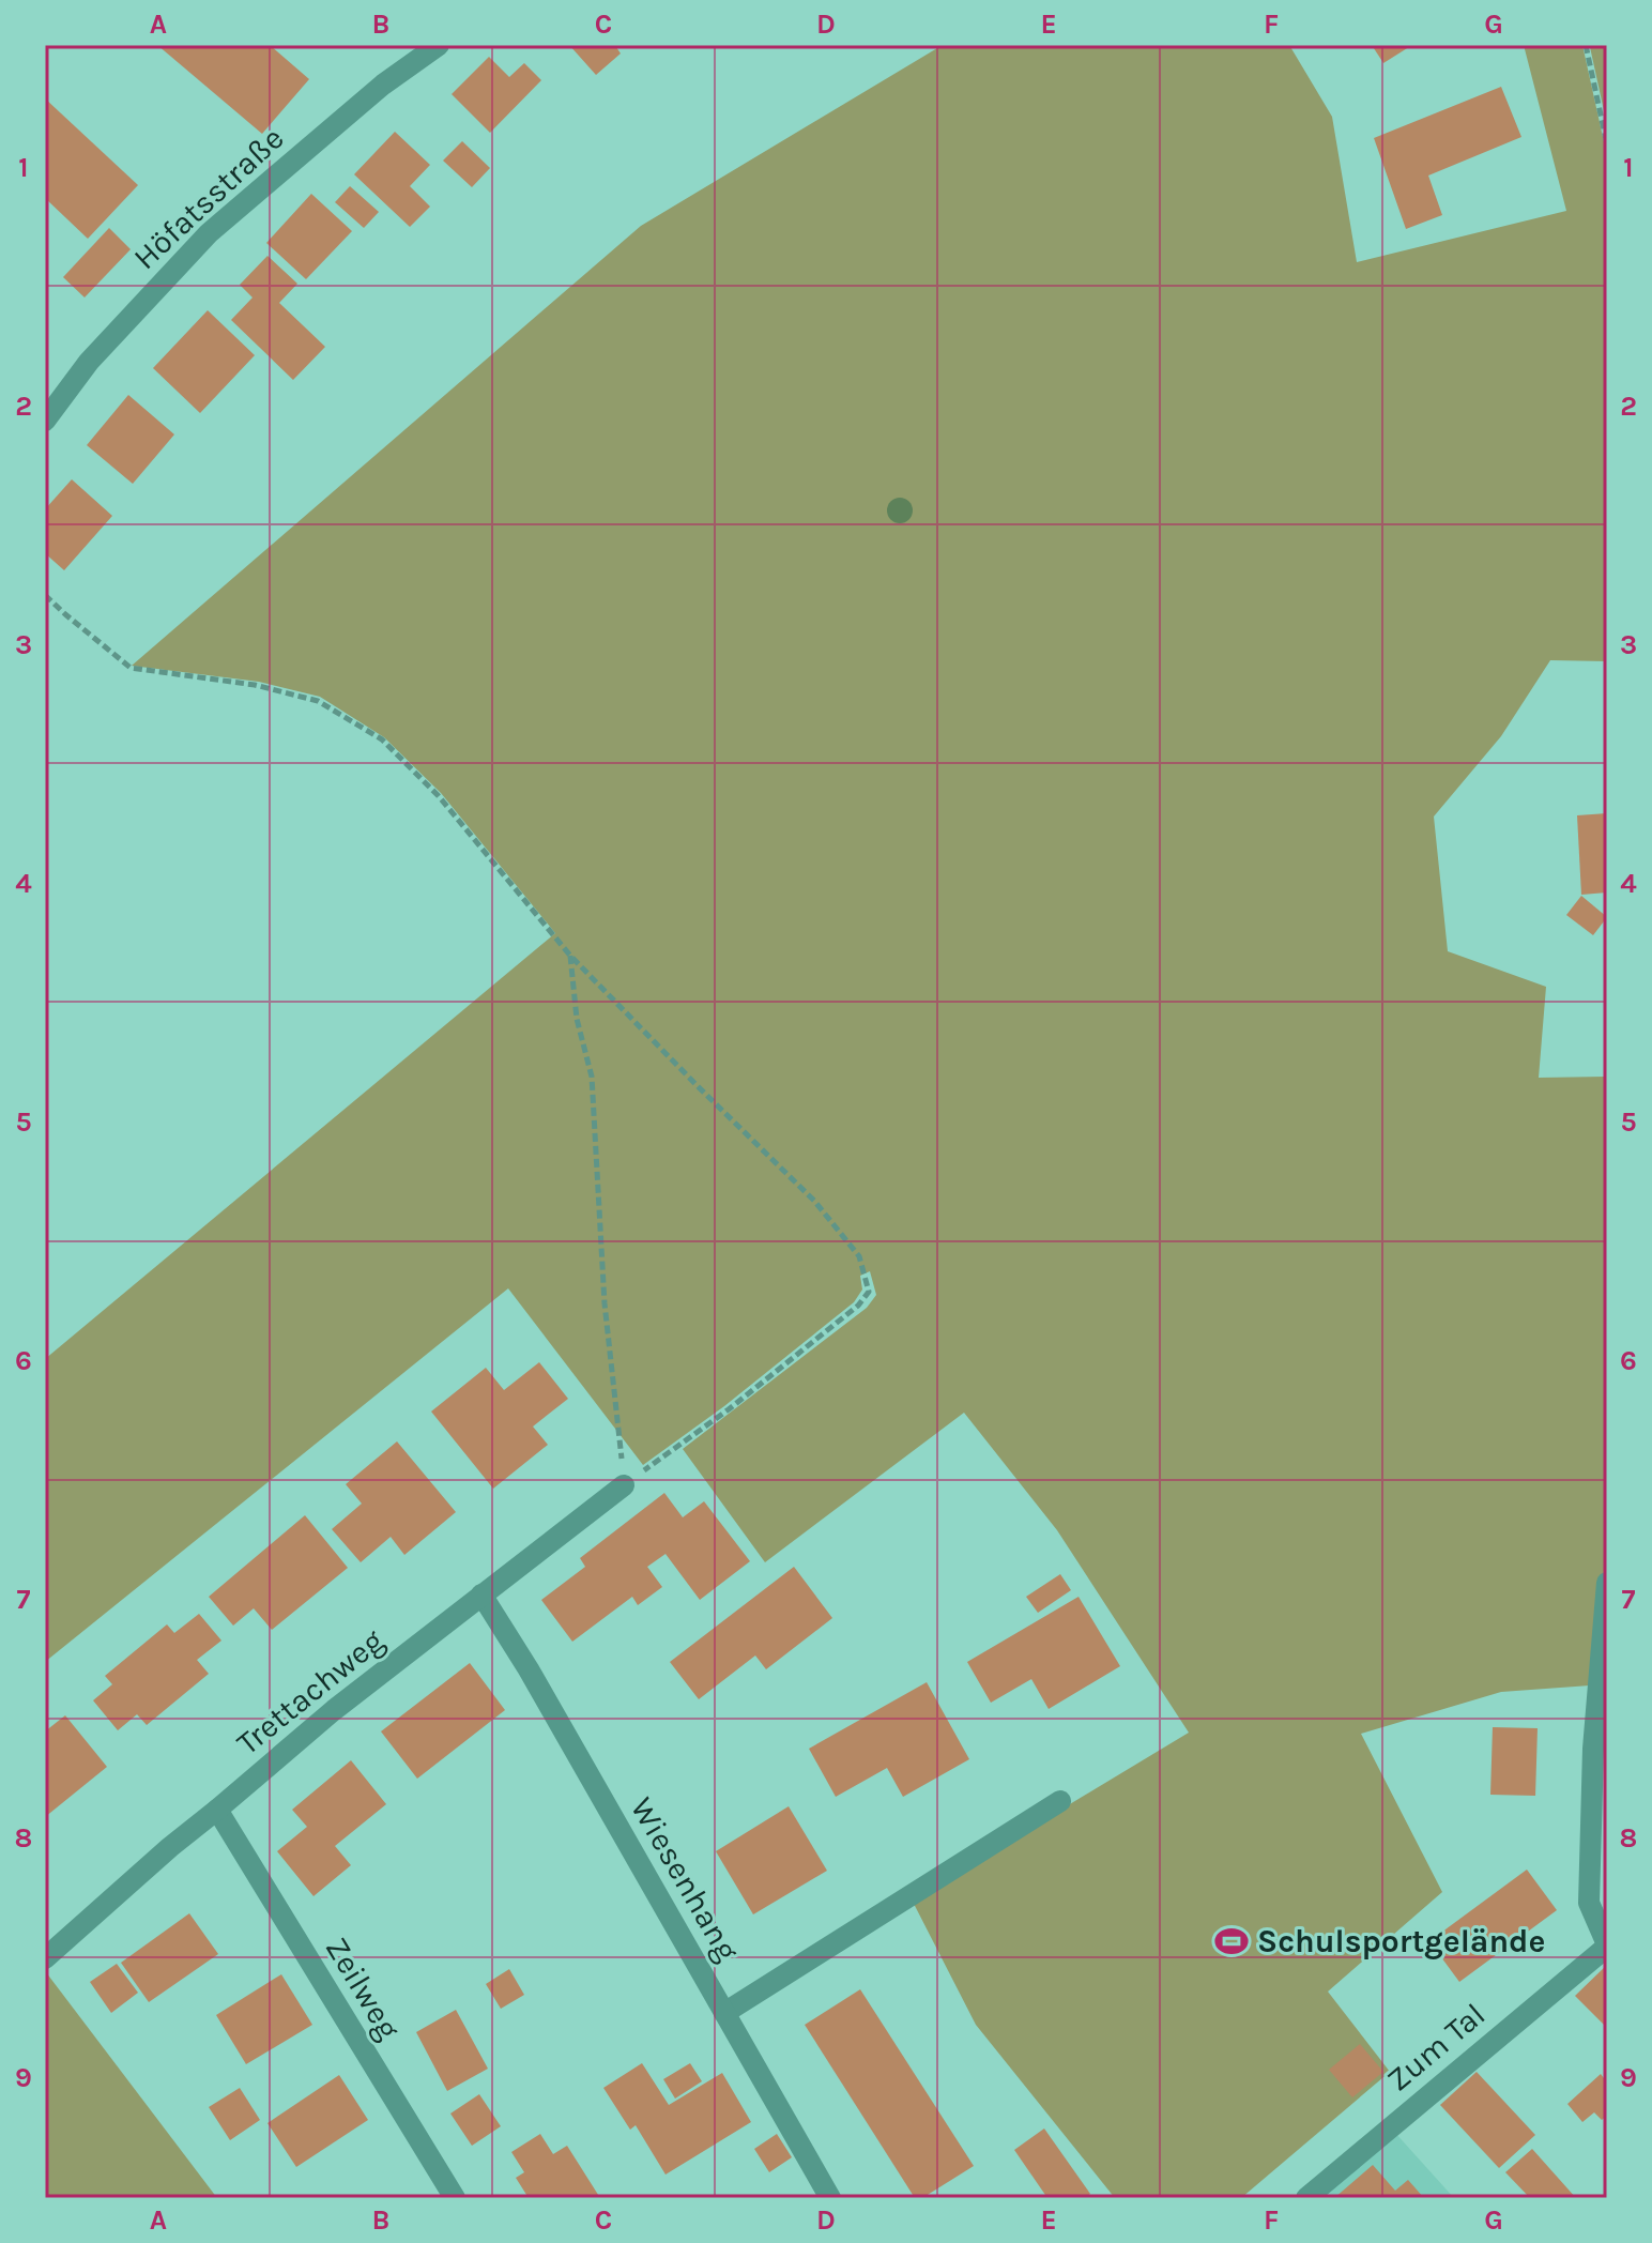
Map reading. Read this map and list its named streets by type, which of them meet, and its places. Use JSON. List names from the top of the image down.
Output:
{
  "streets": {
    "street": [
      "Höfatsstraße",
      "Trettachweg",
      "Wiesenhang",
      "Zeilweg",
      "Zum Tal"
    ]
  },
  "crossings": [
    ["Trettachweg", "Wiesenhang"],
    ["Trettachweg", "Zeilweg"]
  ],
  "places": {
    "sports": ["Schulsportgelände"]
  },
  "grid": {
    "columns": [
      "A",
      "B",
      "C",
      "D",
      "E",
      "F",
      "G"
    ],
    "rows": [
      "1",
      "2",
      "3",
      "4",
      "5",
      "6",
      "7",
      "8",
      "9"
    ]
  }
}
